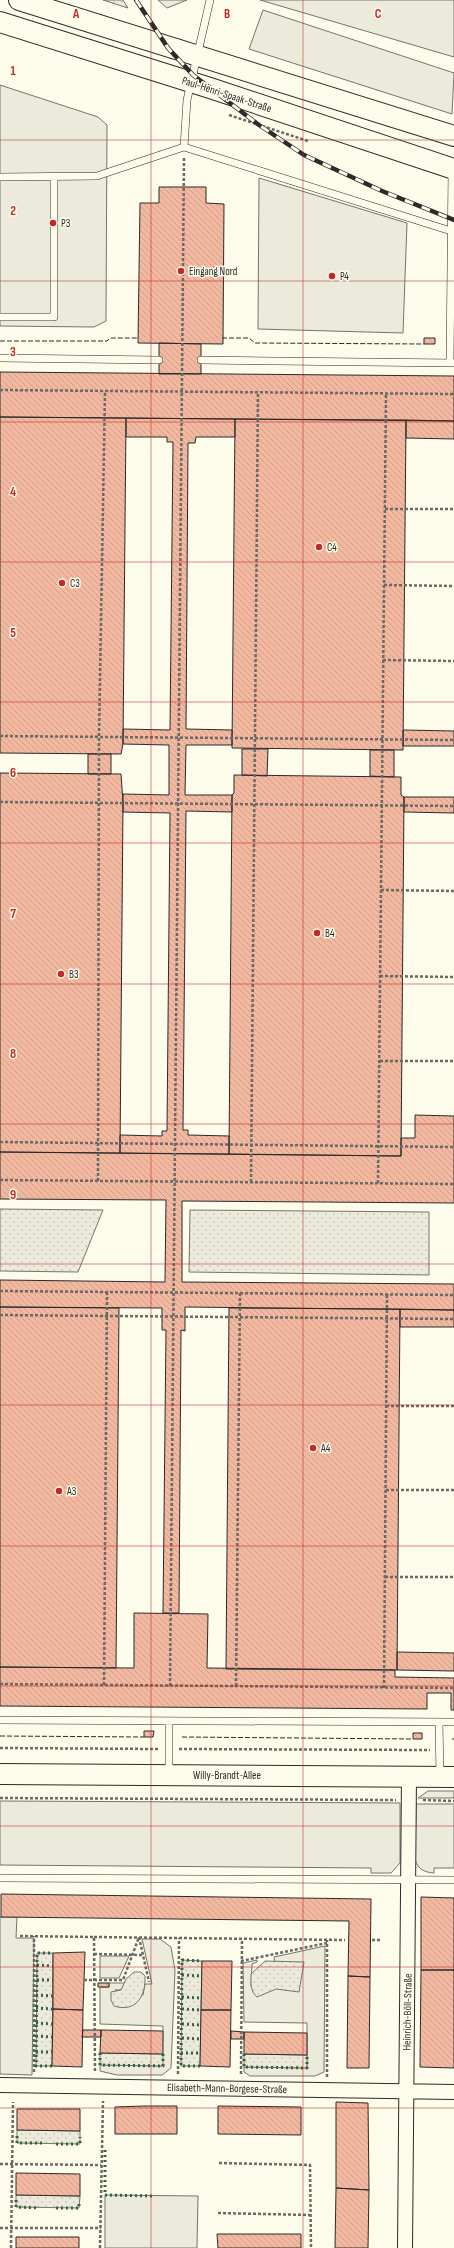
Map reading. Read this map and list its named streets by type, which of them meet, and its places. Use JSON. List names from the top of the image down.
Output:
{
  "streets": {
    "main road": ["Paul-Henri-Spaak-Straße", "Willy-Brandt-Allee"],
    "street": ["Heinrich-Böll-Straße", "Elisabeth-Mann-Borgese-Straße"]
  },
  "crossings": [
    ["Willy-Brandt-Allee", "Heinrich-Böll-Straße"],
    ["Heinrich-Böll-Straße", "Elisabeth-Mann-Borgese-Straße"]
  ],
  "places": [
    "P3",
    "Eingang Nord",
    "P4",
    "C4",
    "C3",
    "B4",
    "B3",
    "A4",
    "A3"
  ],
  "grid": {
    "columns": ["A", "B", "C"],
    "rows": [
      "1",
      "2",
      "3",
      "4",
      "5",
      "6",
      "7",
      "8",
      "9"
    ]
  }
}
